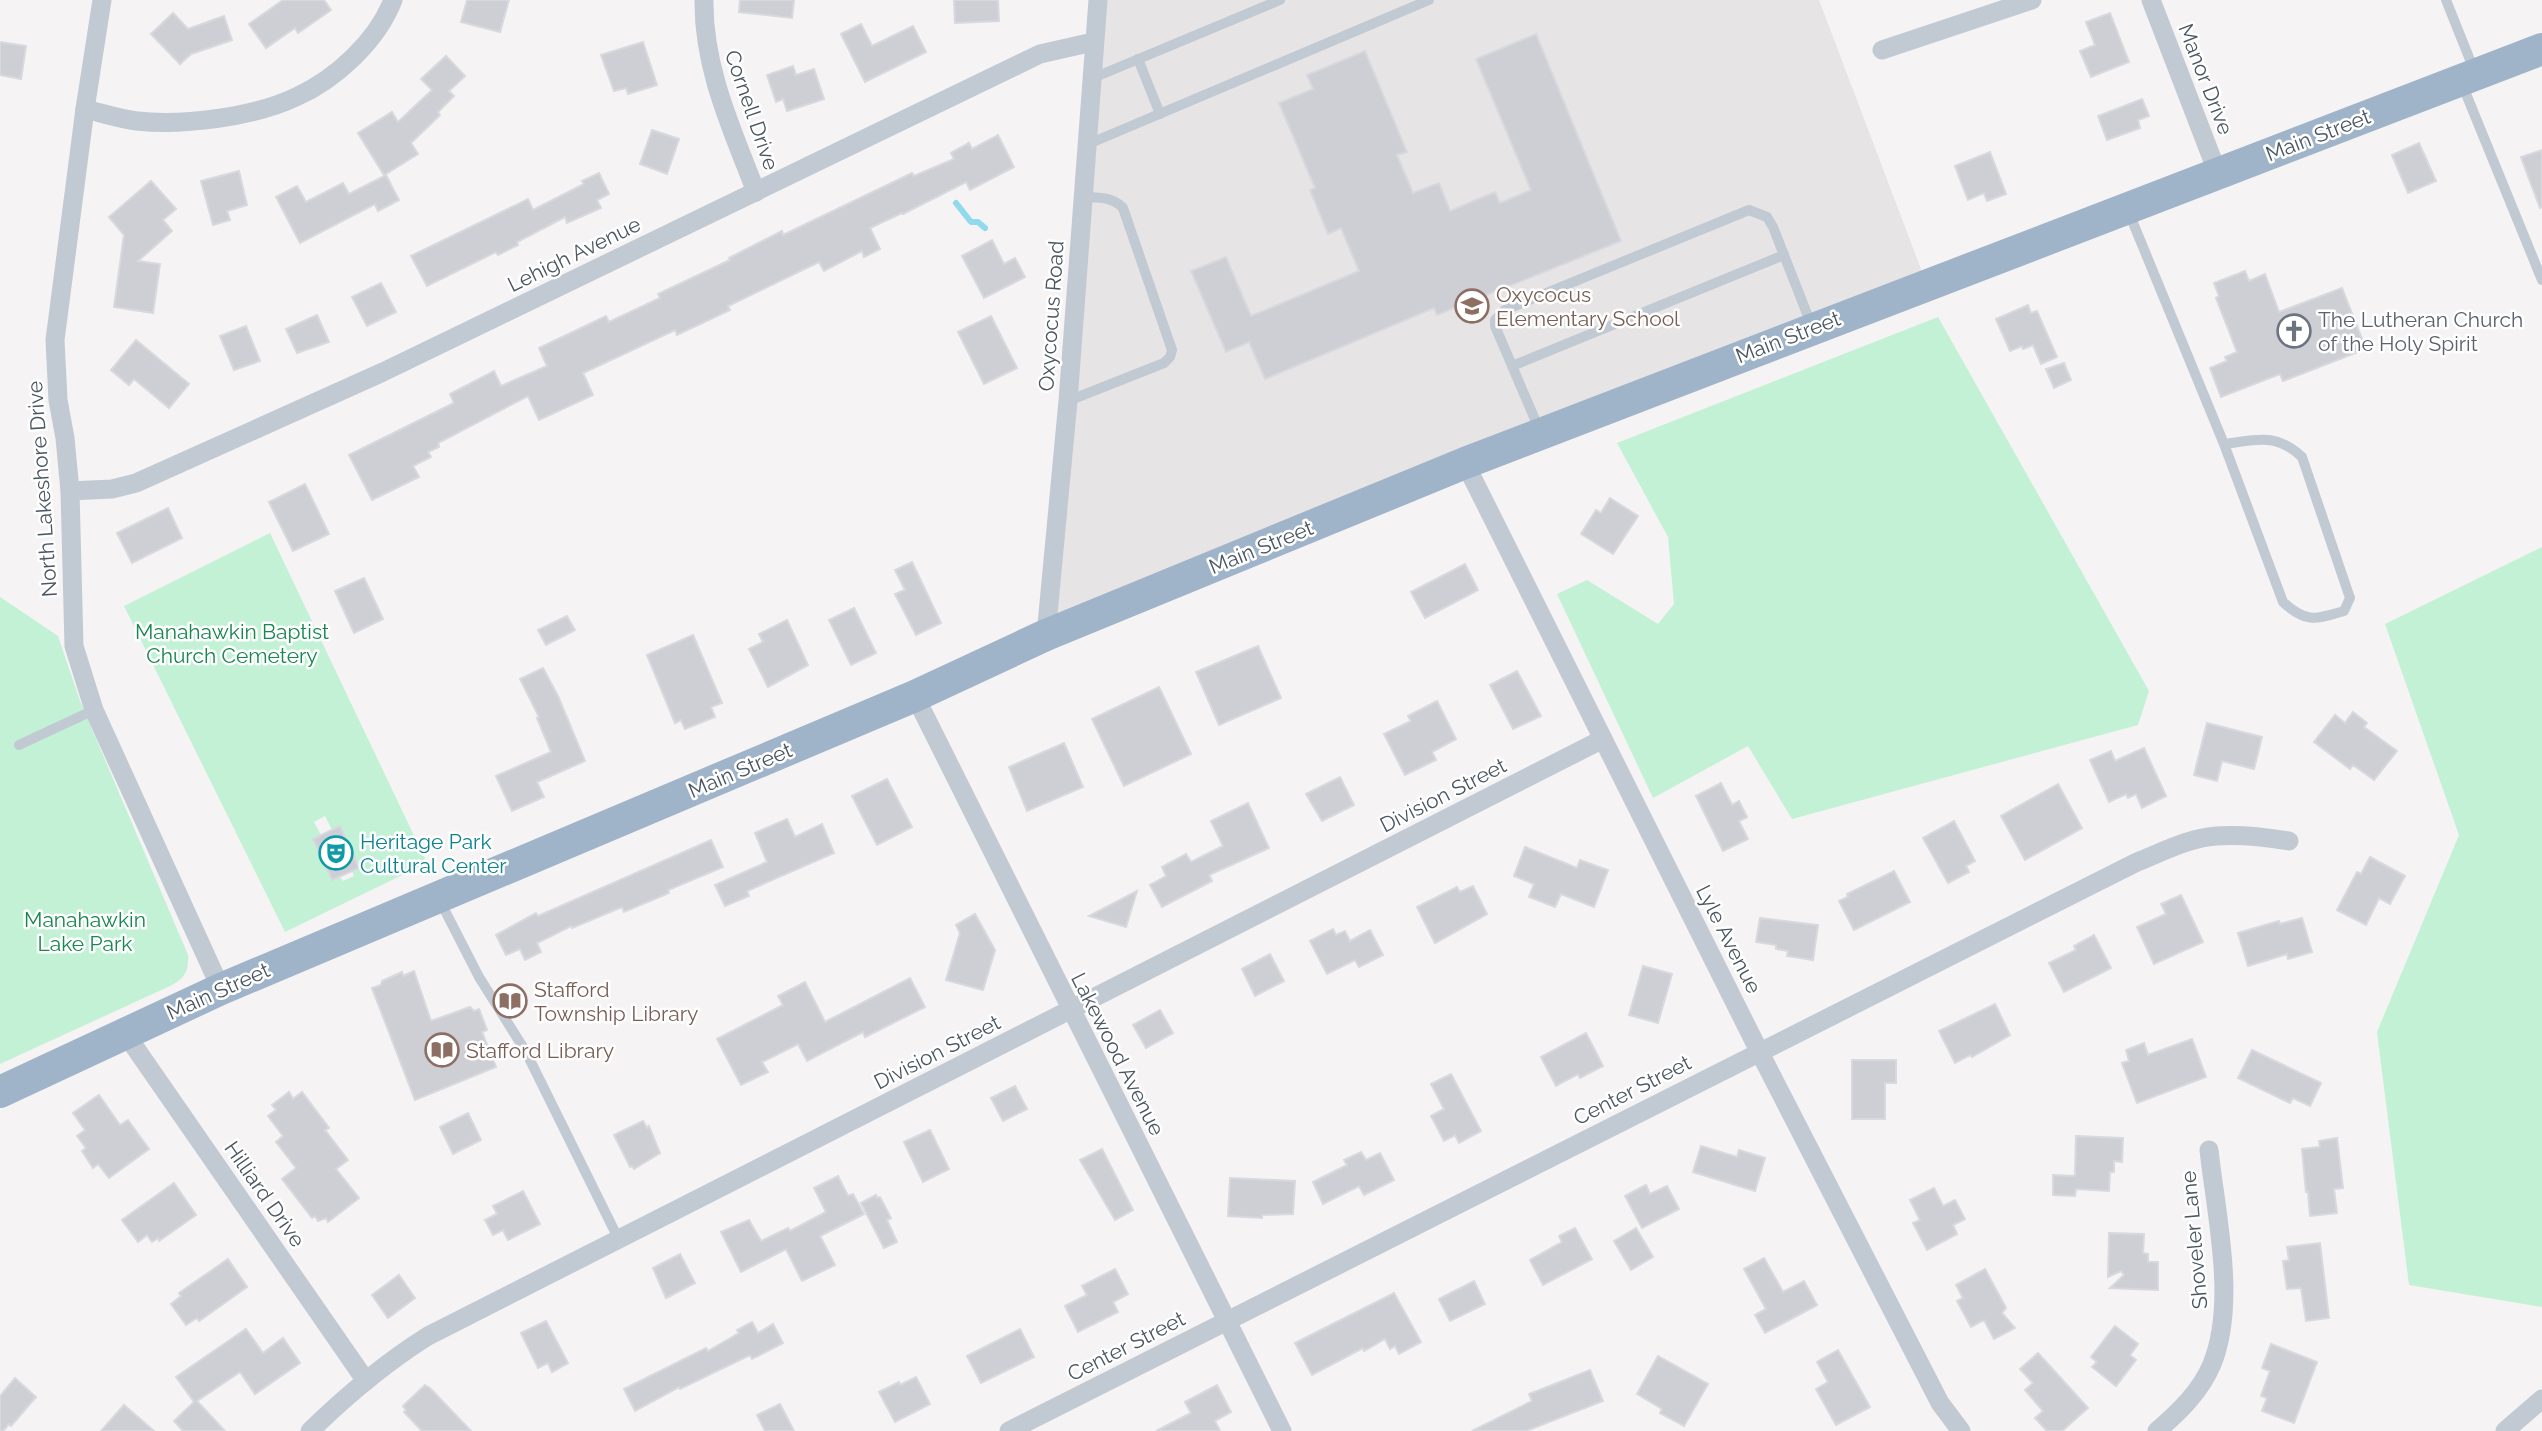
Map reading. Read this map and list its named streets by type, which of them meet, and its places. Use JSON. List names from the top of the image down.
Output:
{
  "streets": {
    "highway": ["Main Street"],
    "street": [
      "Manor Drive",
      "Cornell Drive",
      "Lehigh Avenue",
      "Oxycocus Road",
      "North Lakeshore Drive",
      "Division Street",
      "Lyle Avenue",
      "Lakewood Avenue",
      "Center Street",
      "Hilliard Drive",
      "Shoveler Lane"
    ]
  },
  "crossings": [
    ["Manor Drive", "Main Street"],
    ["Cornell Drive", "Lehigh Avenue"],
    ["Main Street", "Oxycocus Road"],
    ["Main Street", "North Lakeshore Drive"],
    ["Main Street", "Lyle Avenue"],
    ["Main Street", "Lakewood Avenue"],
    ["Main Street", "Hilliard Drive"],
    ["Lehigh Avenue", "Oxycocus Road"],
    ["Lehigh Avenue", "North Lakeshore Drive"],
    ["Division Street", "Lyle Avenue"],
    ["Division Street", "Lakewood Avenue"],
    ["Division Street", "Hilliard Drive"],
    ["Lyle Avenue", "Center Street"],
    ["Lakewood Avenue", "Center Street"]
  ],
  "parks": ["Manahawkin Baptist Church Cemetery", "Manahawkin Lake Park"],
  "places": {
    "school or university": ["Oxycocus Elementary School"],
    "church": ["The Lutheran Church of the Holy Spirit"],
    "theatre": ["Heritage Park Cultural Center"],
    "library": ["Stafford Township Library", "Stafford Library"]
  }
}
